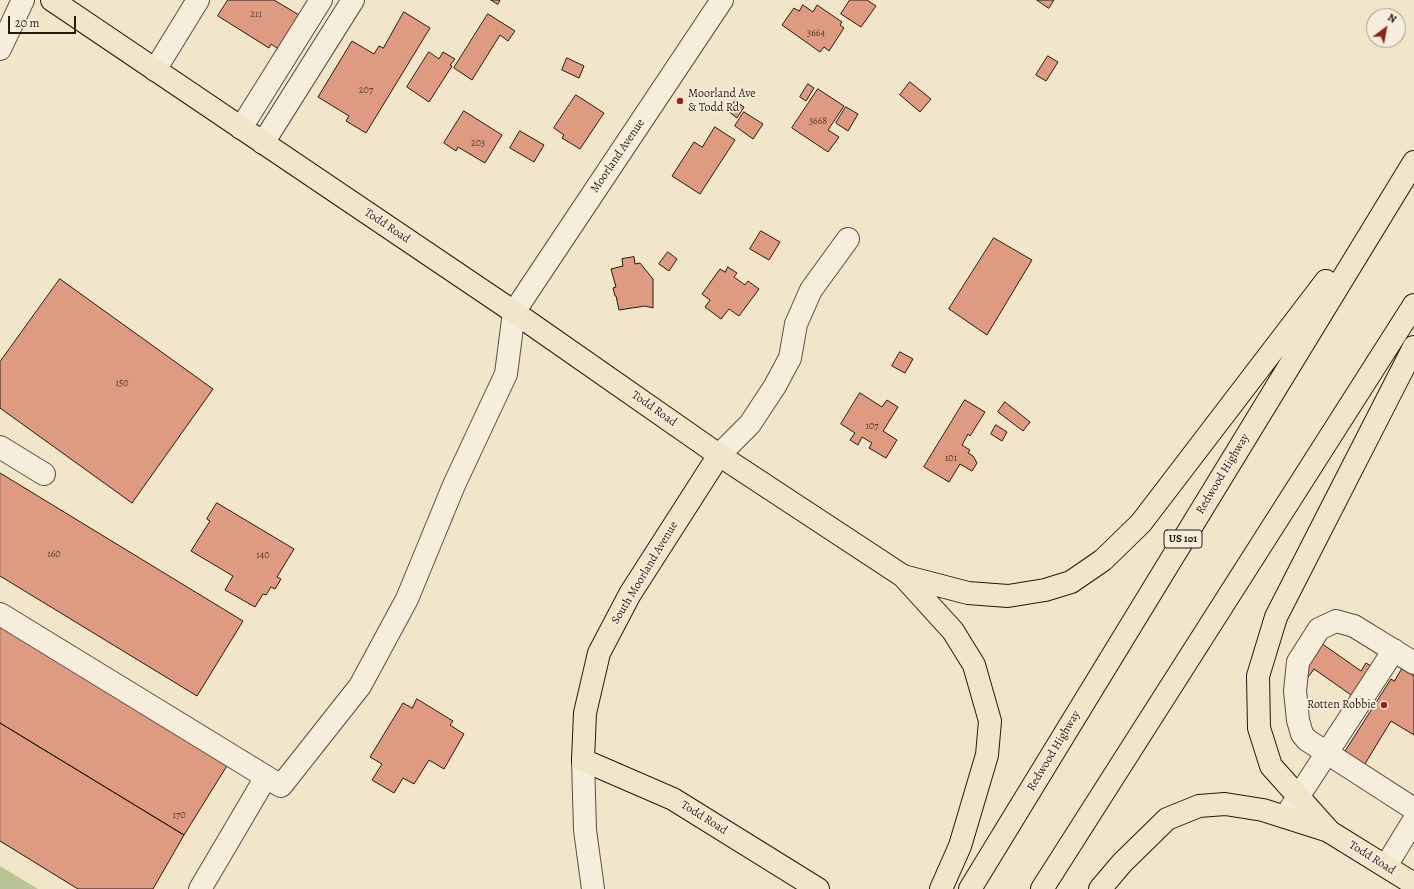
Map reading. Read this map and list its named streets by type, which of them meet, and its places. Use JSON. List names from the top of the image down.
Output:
{
  "streets": {
    "main road": [
      "Todd Road",
      "Redwood Highway",
      "US 101",
      "South Moorland Avenue"
    ],
    "street": ["Moorland Avenue"]
  },
  "crossings": [
    ["Moorland Avenue", "Todd Road"],
    ["Todd Road", "South Moorland Avenue"]
  ],
  "places": ["Moorland Ave & Todd Rd", "Rotten Robbie"],
  "house_numbers": [
    "211",
    "3664",
    "207",
    "3668",
    "203",
    "150",
    "107",
    "101",
    "160",
    "140",
    "170"
  ],
  "scale_bar": "20 m",
  "north": "top right"
}
